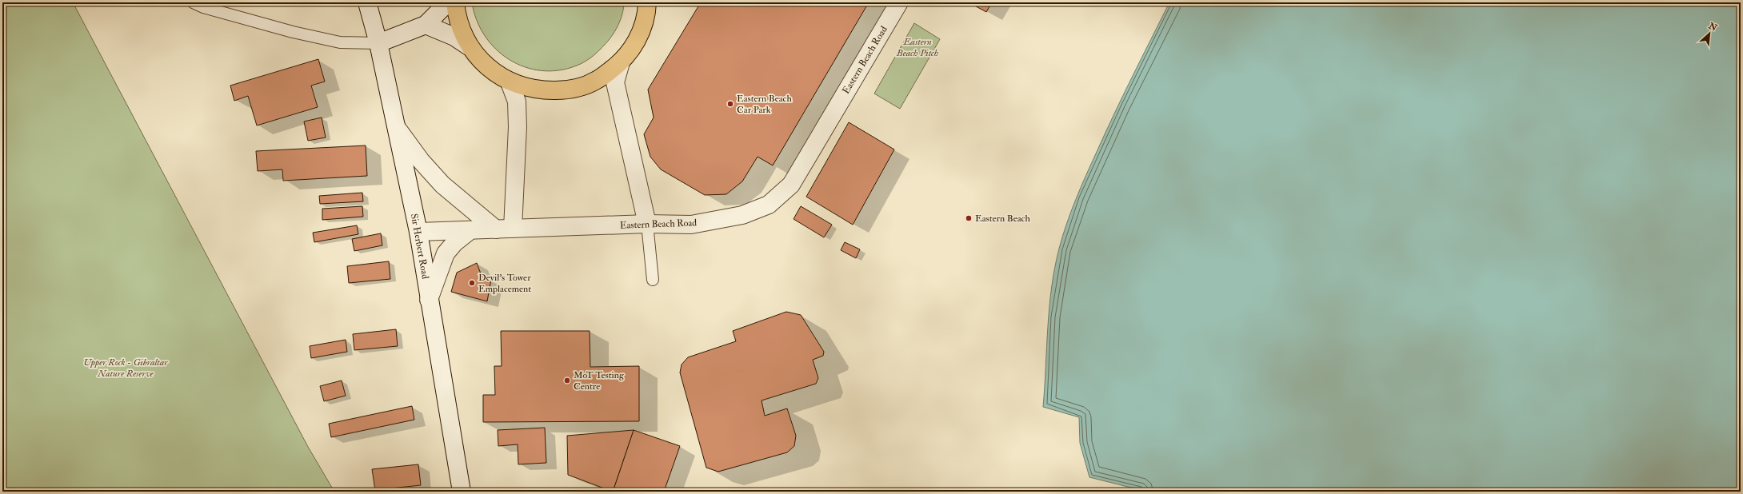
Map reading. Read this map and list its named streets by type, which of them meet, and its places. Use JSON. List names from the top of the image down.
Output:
{
  "streets": {
    "street": ["Eastern Beach Road", "Sir Herbert Road"]
  },
  "crossings": [
    ["Eastern Beach Road", "Sir Herbert Road"]
  ],
  "parks": ["Eastern Beach Pitch", "Upper Rock - Gibraltar Nature Reserve"],
  "places": [
    "Eastern Beach Car Park",
    "Eastern Beach",
    "Devil's Tower Emplacement",
    "MoT Testing Centre"
  ],
  "north": "top right"
}
